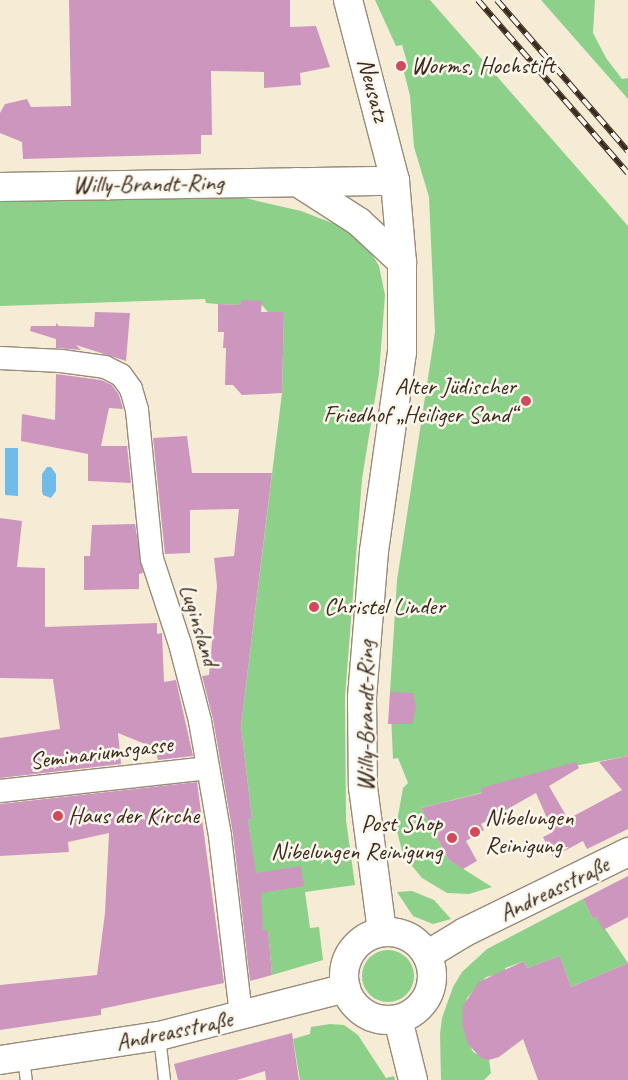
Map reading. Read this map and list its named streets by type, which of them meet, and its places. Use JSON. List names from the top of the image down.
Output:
{
  "streets": {
    "street": [
      "Neusatz",
      "Willy-Brandt-Ring",
      "Luginsland",
      "Seminariumsgasse",
      "Andreasstraße"
    ]
  },
  "crossings": [
    ["Neusatz", "Willy-Brandt-Ring"],
    ["Willy-Brandt-Ring", "Andreasstraße"],
    ["Luginsland", "Seminariumsgasse"],
    ["Luginsland", "Andreasstraße"]
  ],
  "places": [
    "Worms, Hochstift",
    "Alter Jüdischer Friedhof „Heiliger Sand“",
    "Christel Linder",
    "Haus der Kirche",
    "Nibelungen Reinigung",
    "Post Shop Nibelungen Reinigung"
  ]
}
